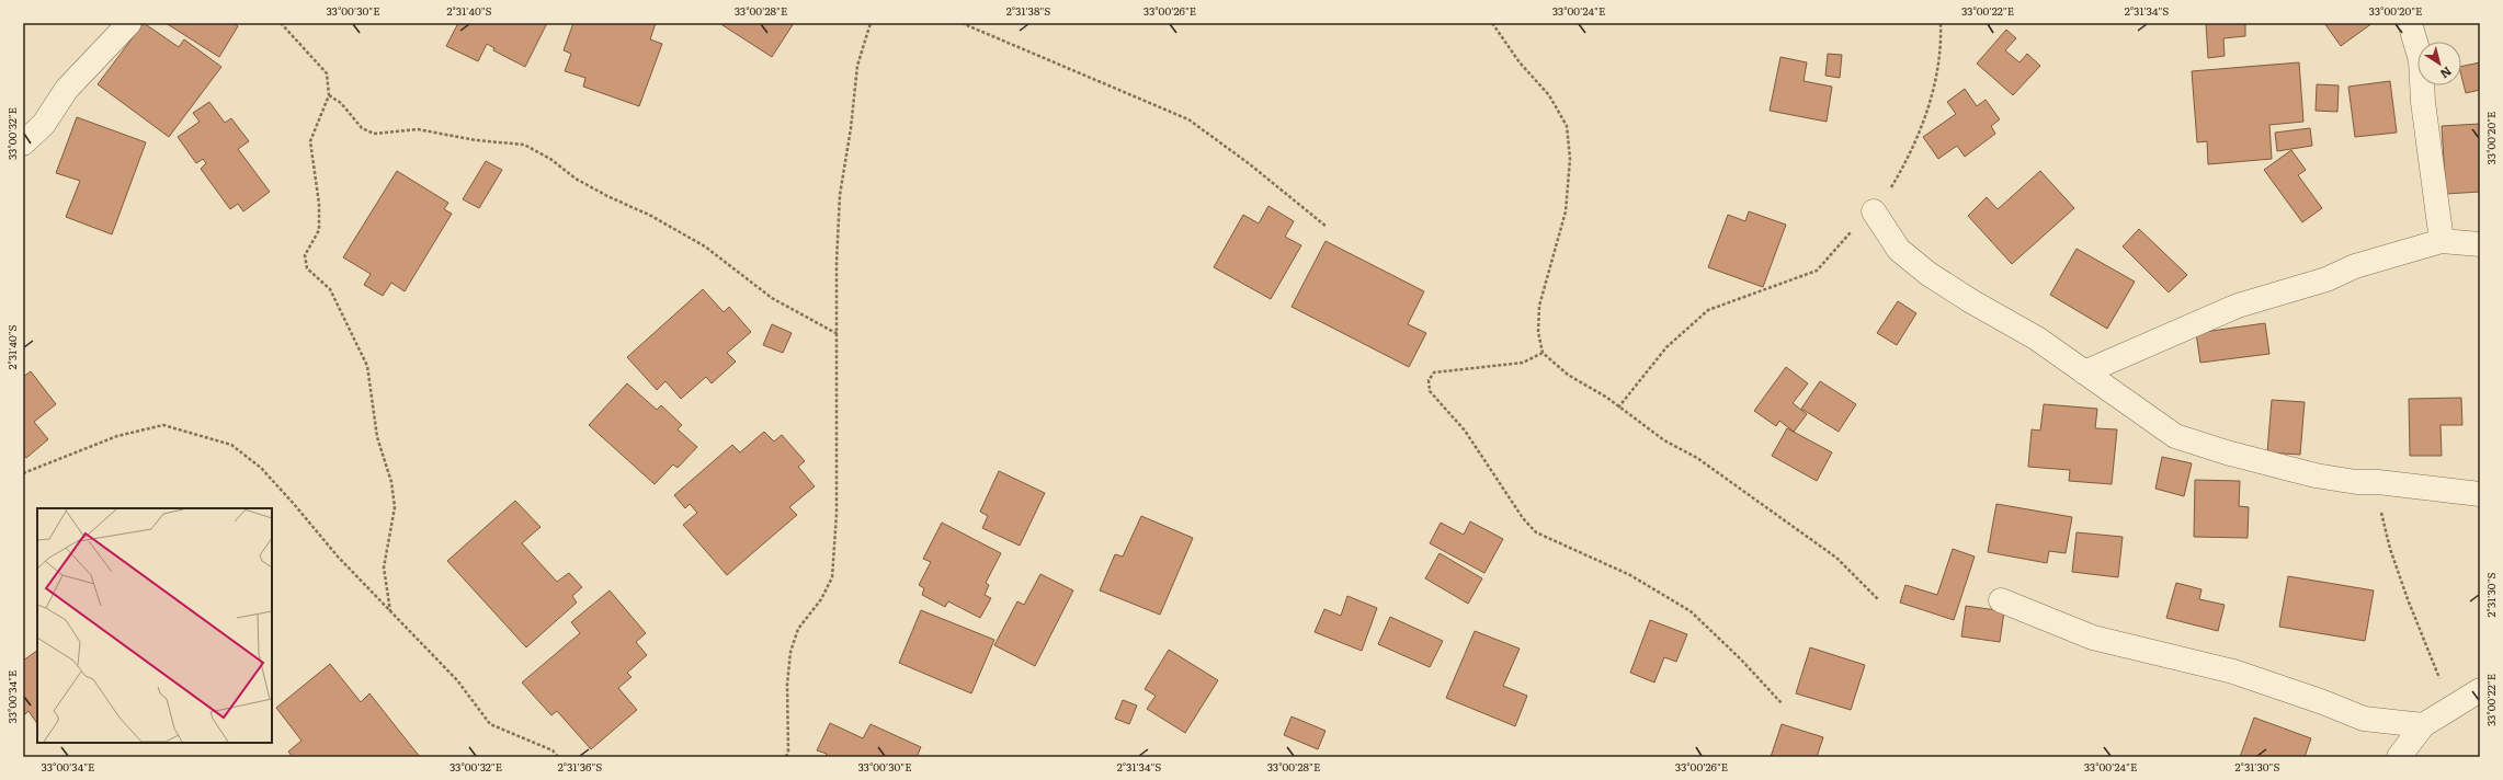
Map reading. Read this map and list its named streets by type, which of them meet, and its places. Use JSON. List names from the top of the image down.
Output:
{
  "north": "bottom right",
  "coordinates": [
    "33°00'30\"E",
    "2°31'40\"S",
    "33°00'28\"E",
    "2°31'38\"S",
    "33°00'26\"E",
    "33°00'24\"E",
    "33°00'22\"E",
    "2°31'34\"S",
    "33°00'20\"E",
    "33°00'32\"E",
    "2°31'30\"S",
    "33°00'34\"E",
    "2°31'36\"S"
  ]
}
